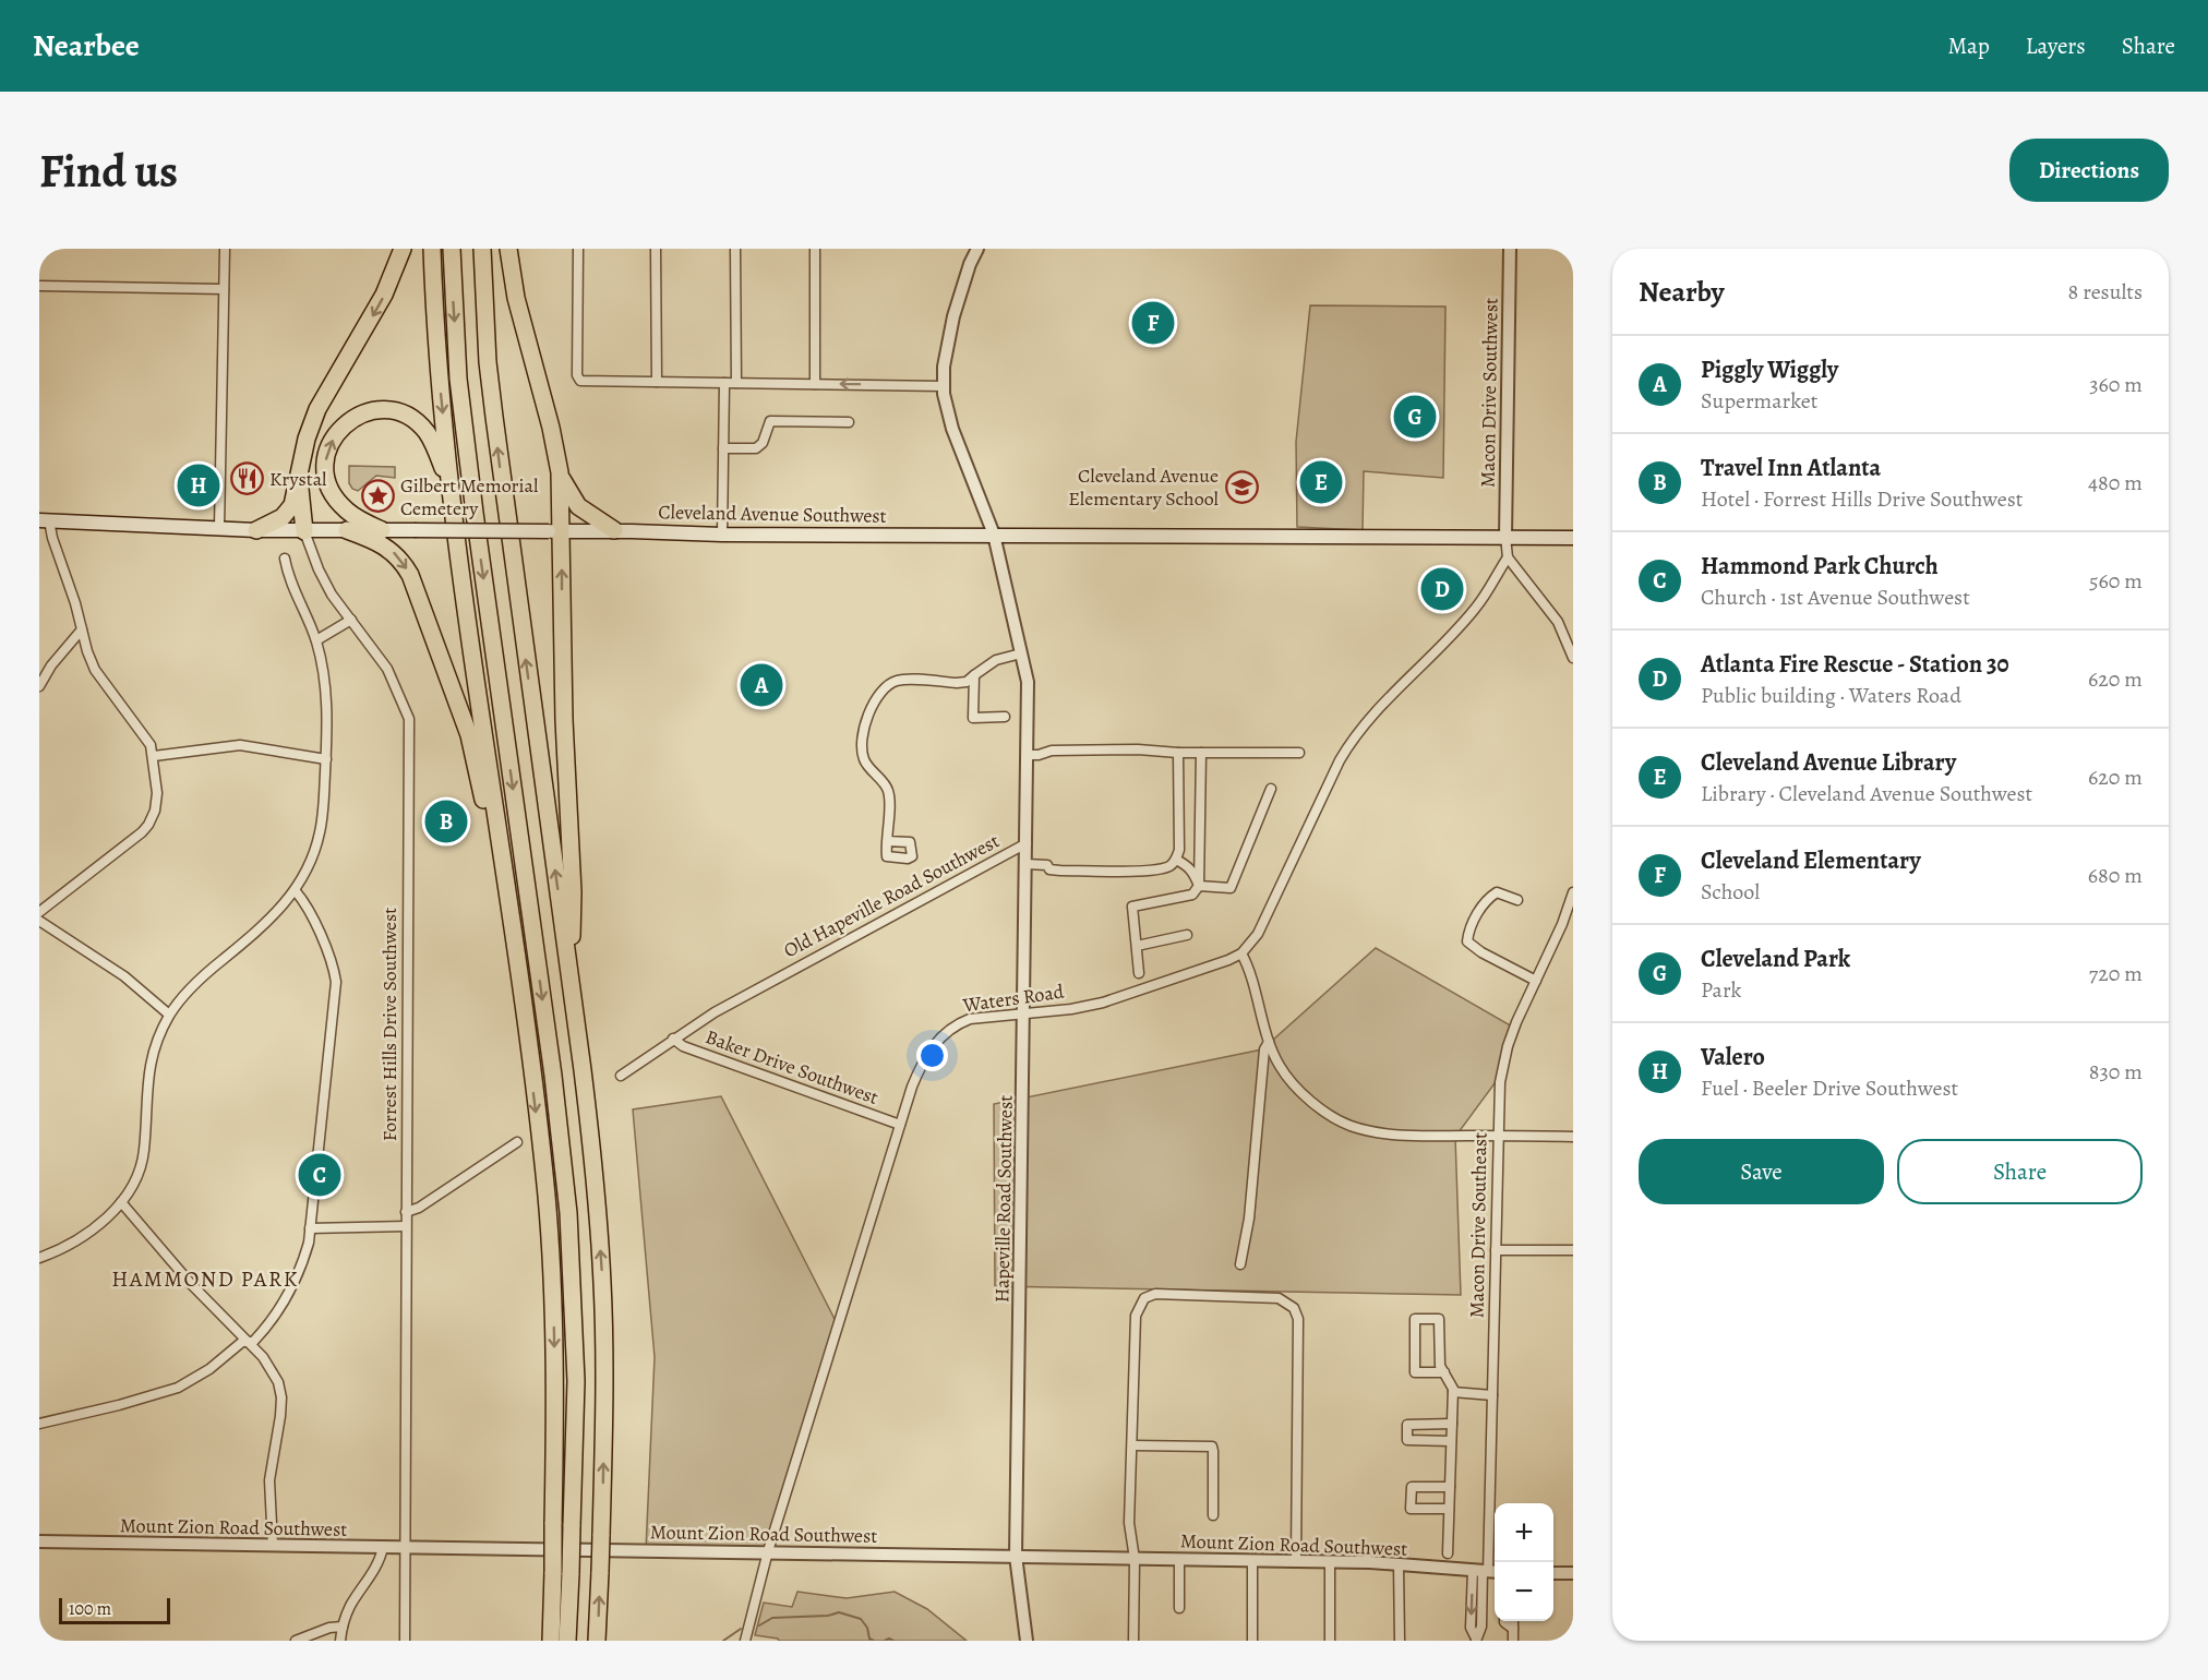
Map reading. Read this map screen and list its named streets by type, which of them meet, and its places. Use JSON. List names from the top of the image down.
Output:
{
  "streets": {
    "main road": ["Cleveland Avenue Southwest"],
    "street": [
      "Macon Drive Southwest",
      "Old Hapeville Road Southwest",
      "Waters Road",
      "Forrest Hills Drive Southwest",
      "Baker Drive Southwest",
      "Hapeville Road Southwest",
      "Macon Drive Southeast",
      "Mount Zion Road Southwest"
    ]
  },
  "crossings": [
    ["Macon Drive Southwest", "Cleveland Avenue Southwest"],
    ["Cleveland Avenue Southwest", "Old Hapeville Road Southwest"],
    ["Cleveland Avenue Southwest", "Forrest Hills Drive Southwest"],
    ["Old Hapeville Road Southwest", "Baker Drive Southwest"],
    ["Old Hapeville Road Southwest", "Hapeville Road Southwest"],
    ["Waters Road", "Baker Drive Southwest"],
    ["Waters Road", "Hapeville Road Southwest"],
    ["Waters Road", "Mount Zion Road Southwest"],
    ["Forrest Hills Drive Southwest", "Mount Zion Road Southwest"],
    ["Hapeville Road Southwest", "Mount Zion Road Southwest"],
    ["Macon Drive Southeast", "Mount Zion Road Southwest"]
  ],
  "districts": ["HAMMOND PARK"],
  "places": {
    "restaurant": ["Krystal"],
    "school or university": ["Cleveland Avenue Elementary School"],
    "place": ["Gilbert Memorial Cemetery"]
  },
  "scale_bar": "100 m",
  "page": {
    "header": "Nearbee",
    "nav": ["Map", "Layers", "Share"],
    "buttons": [
      "Directions",
      ["Save", "Share"]
    ],
    "title": "Find us",
    "heading": ["Nearby", "8 results"],
    "pins": [
      "F",
      "G",
      "E",
      "H",
      "D",
      "A",
      "B",
      "C"
    ],
    "list": [
      {
        "mark": "A",
        "name": "Piggly Wiggly",
        "note": "Supermarket",
        "value": "360 m"
      },
      {
        "mark": "B",
        "name": "Travel Inn Atlanta",
        "note": "Hotel · Forrest Hills Drive Southwest",
        "value": "480 m"
      },
      {
        "mark": "C",
        "name": "Hammond Park Church",
        "note": "Church · 1st Avenue Southwest",
        "value": "560 m"
      },
      {
        "mark": "D",
        "name": "Atlanta Fire Rescue - Station 30",
        "note": "Public building · Waters Road",
        "value": "620 m"
      },
      {
        "mark": "E",
        "name": "Cleveland Avenue Library",
        "note": "Library · Cleveland Avenue Southwest",
        "value": "620 m"
      },
      {
        "mark": "F",
        "name": "Cleveland Elementary",
        "note": "School",
        "value": "680 m"
      },
      {
        "mark": "G",
        "name": "Cleveland Park",
        "note": "Park",
        "value": "720 m"
      },
      {
        "mark": "H",
        "name": "Valero",
        "note": "Fuel · Beeler Drive Southwest",
        "value": "830 m"
      }
    ],
    "map_buttons": ["+", "−"],
    "scale": "100 m"
  }
}
